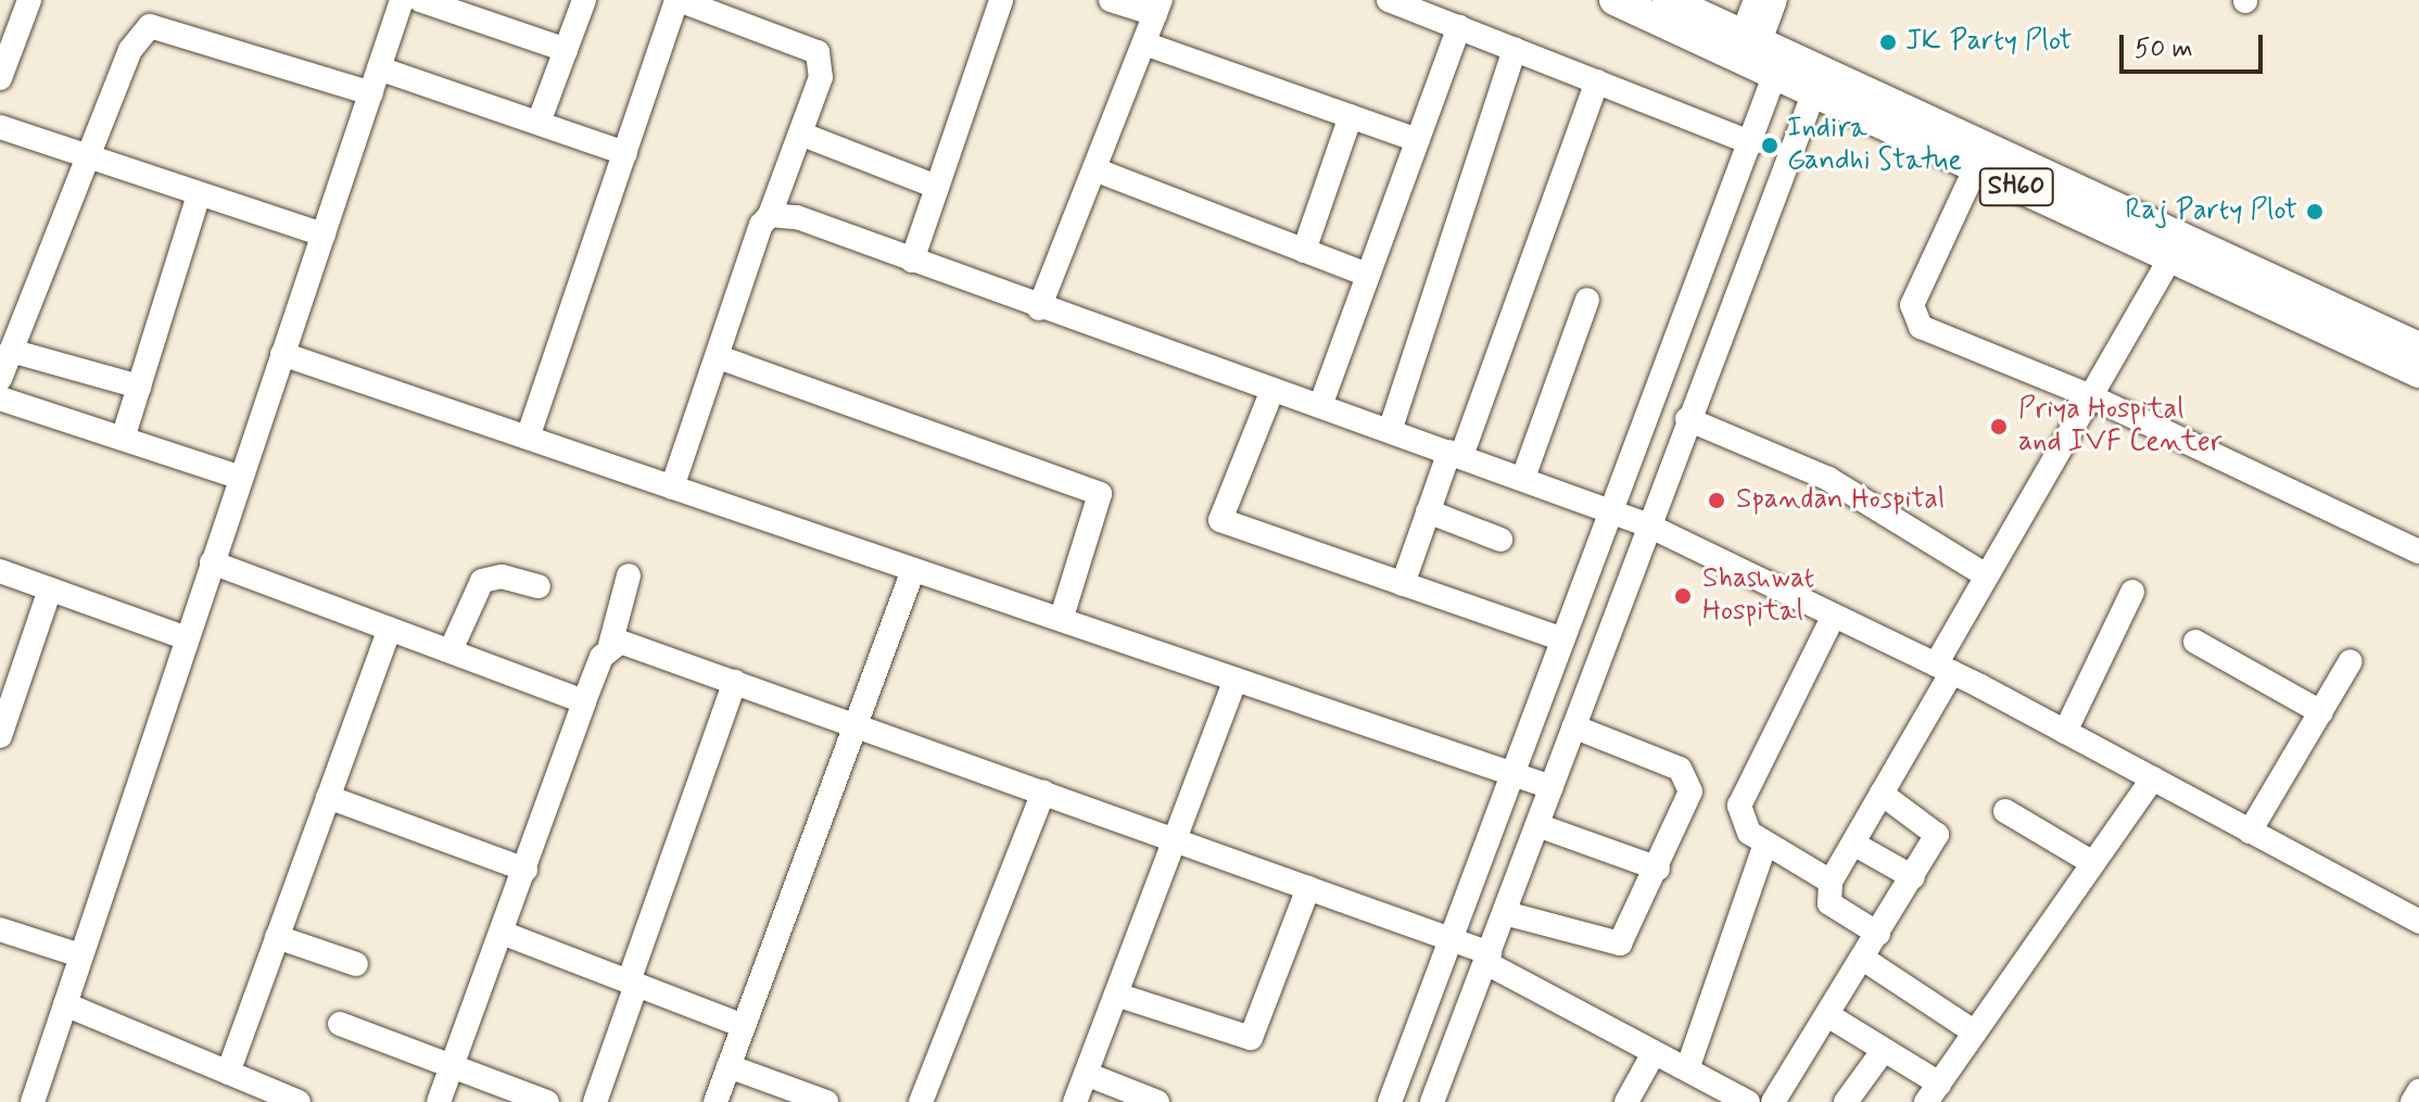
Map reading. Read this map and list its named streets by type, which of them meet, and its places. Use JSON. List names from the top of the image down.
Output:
{
  "streets": {
    "main road": ["SH60"]
  },
  "places": [
    "JK Party Plot",
    "Indira Gandhi Statue",
    "Raj Party Plot",
    "Priya Hospital and IVF Center",
    "Spandan Hospital",
    "Shashwat Hospital"
  ],
  "scale_bar": "50 m"
}
